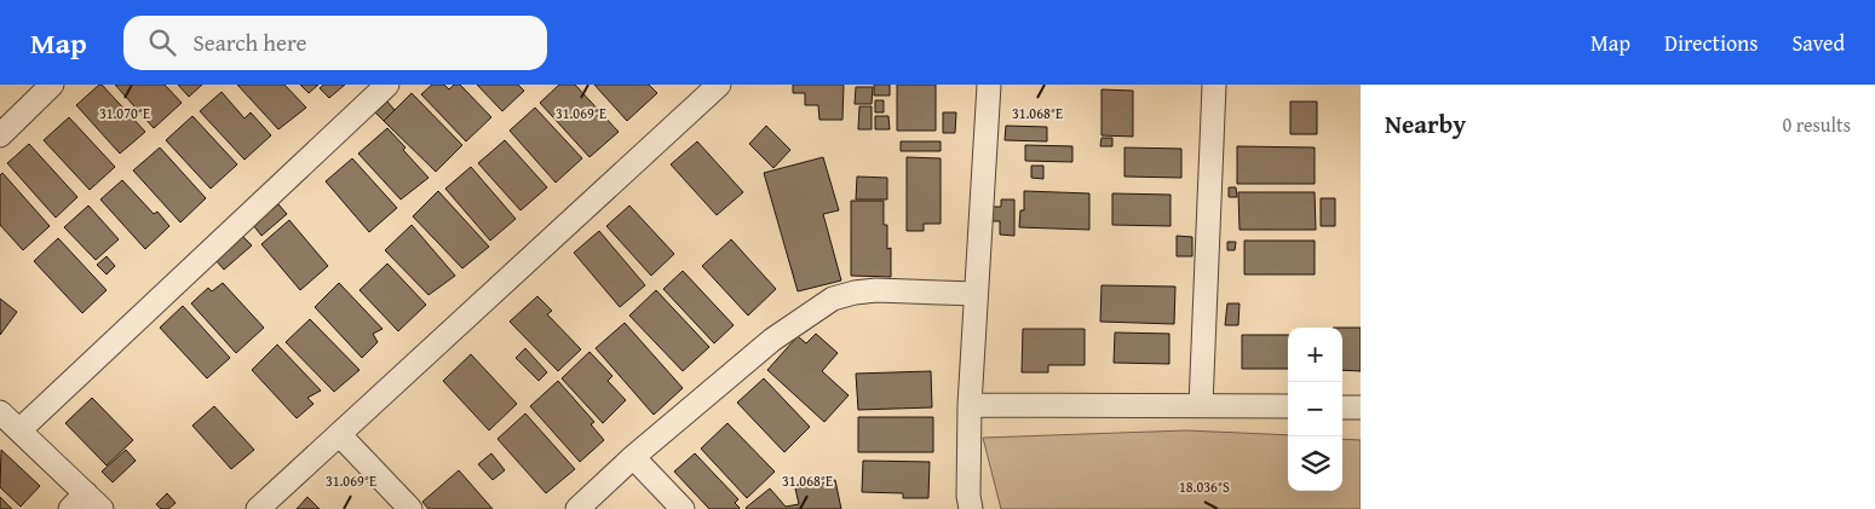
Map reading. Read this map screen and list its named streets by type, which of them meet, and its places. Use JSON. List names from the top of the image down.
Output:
{
  "page": {
    "header": "Map",
    "search": "Search here",
    "nav": ["Map", "Directions", "Saved"],
    "heading": ["Nearby", "0 results"],
    "map_buttons": ["+", "−"]
  },
  "coordinates": [
    "31.070°E",
    "31.069°E",
    "31.068°E",
    "18.036°S"
  ]
}
